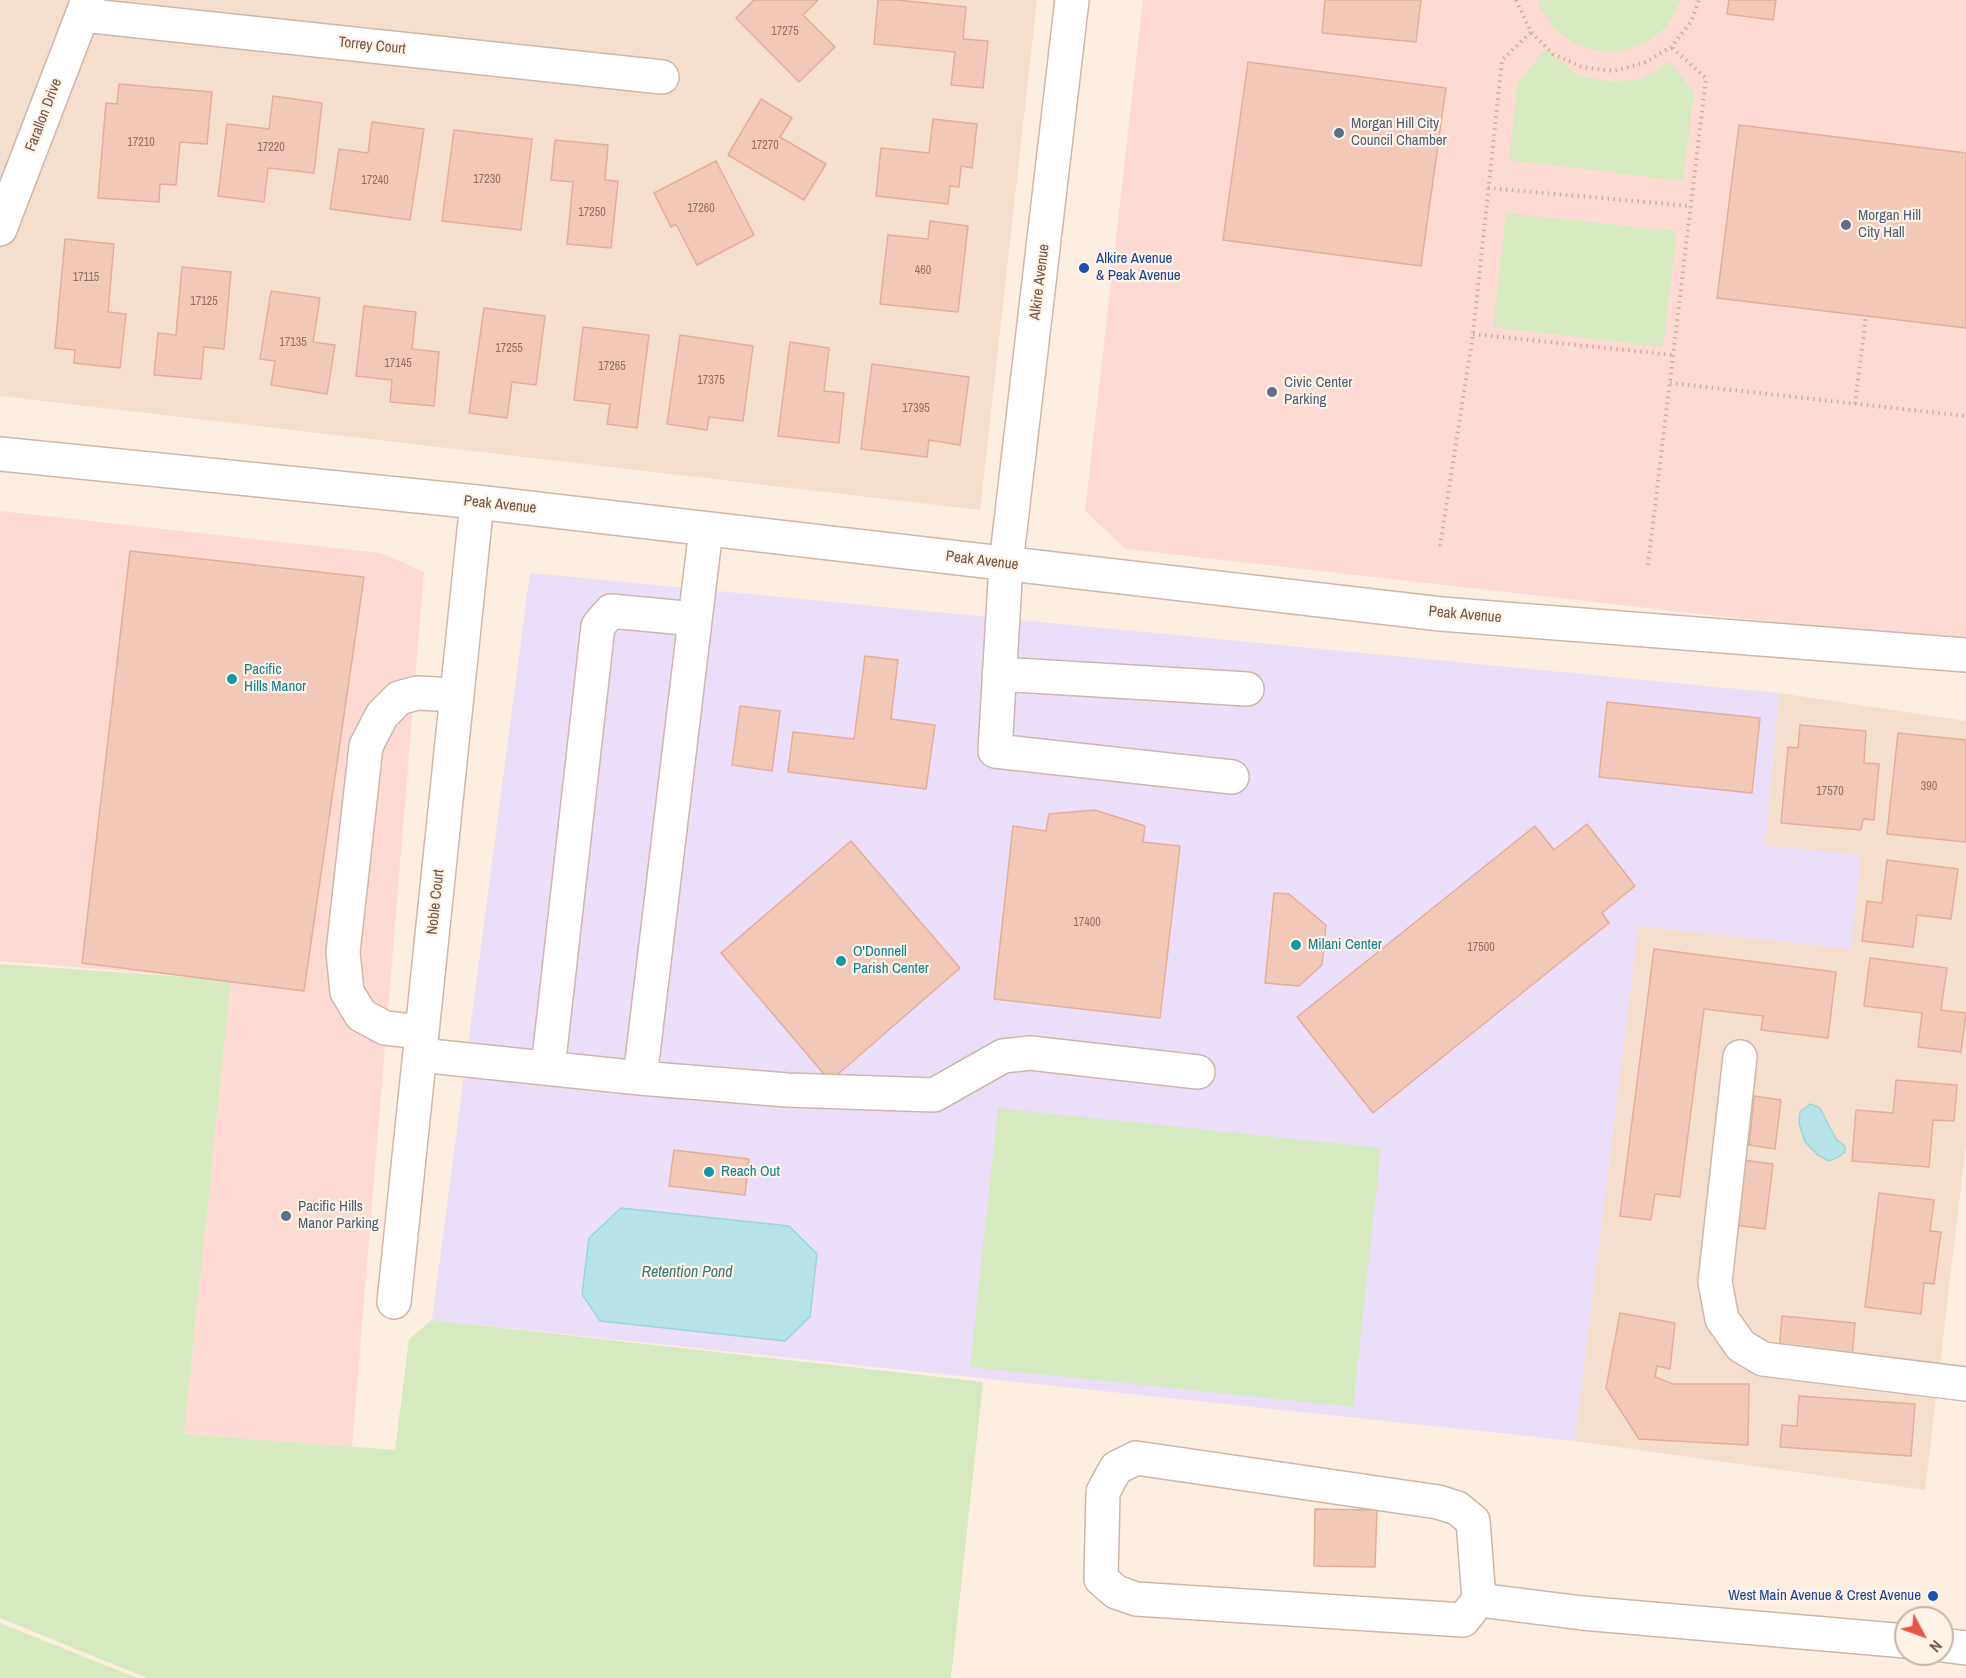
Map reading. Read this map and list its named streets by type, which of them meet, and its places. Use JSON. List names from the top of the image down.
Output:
{
  "streets": {
    "street": [
      "Torrey Court",
      "Farallon Drive",
      "Alkire Avenue",
      "Peak Avenue",
      "Noble Court"
    ]
  },
  "crossings": [
    ["Torrey Court", "Farallon Drive"],
    ["Alkire Avenue", "Peak Avenue"],
    ["Peak Avenue", "Noble Court"]
  ],
  "water": ["Retention Pond"],
  "places": [
    "Morgan Hill City Council Chamber",
    "Morgan Hill City Hall",
    "Alkire Avenue & Peak Avenue",
    "Civic Center Parking",
    "Pacific Hills Manor",
    "Milani Center",
    "O'Donnell Parish Center",
    "Reach Out",
    "Pacific Hills Manor Parking",
    "West Main Avenue & Crest Avenue"
  ],
  "house_numbers": [
    "17275",
    "17210",
    "17270",
    "17220",
    "17230",
    "17240",
    "17260",
    "17250",
    "460",
    "17115",
    "17125",
    "17135",
    "17255",
    "17145",
    "17265",
    "17375",
    "17395",
    "390",
    "17570",
    "17400",
    "17500"
  ],
  "north": "bottom right"
}
